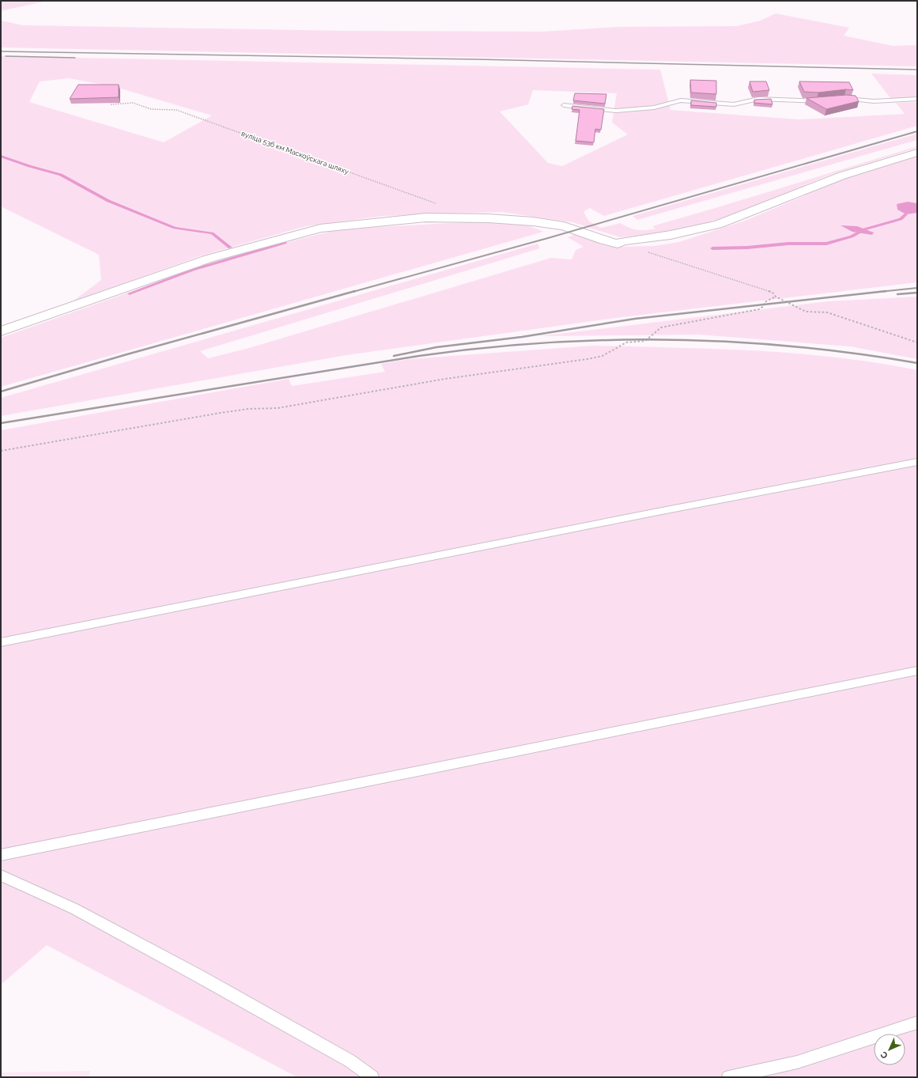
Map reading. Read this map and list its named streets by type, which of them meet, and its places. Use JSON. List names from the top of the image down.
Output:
{
  "streets": {
    "path": ["вуліца 536 км Маскоўскага шляху"]
  },
  "north": "bottom left"
}
